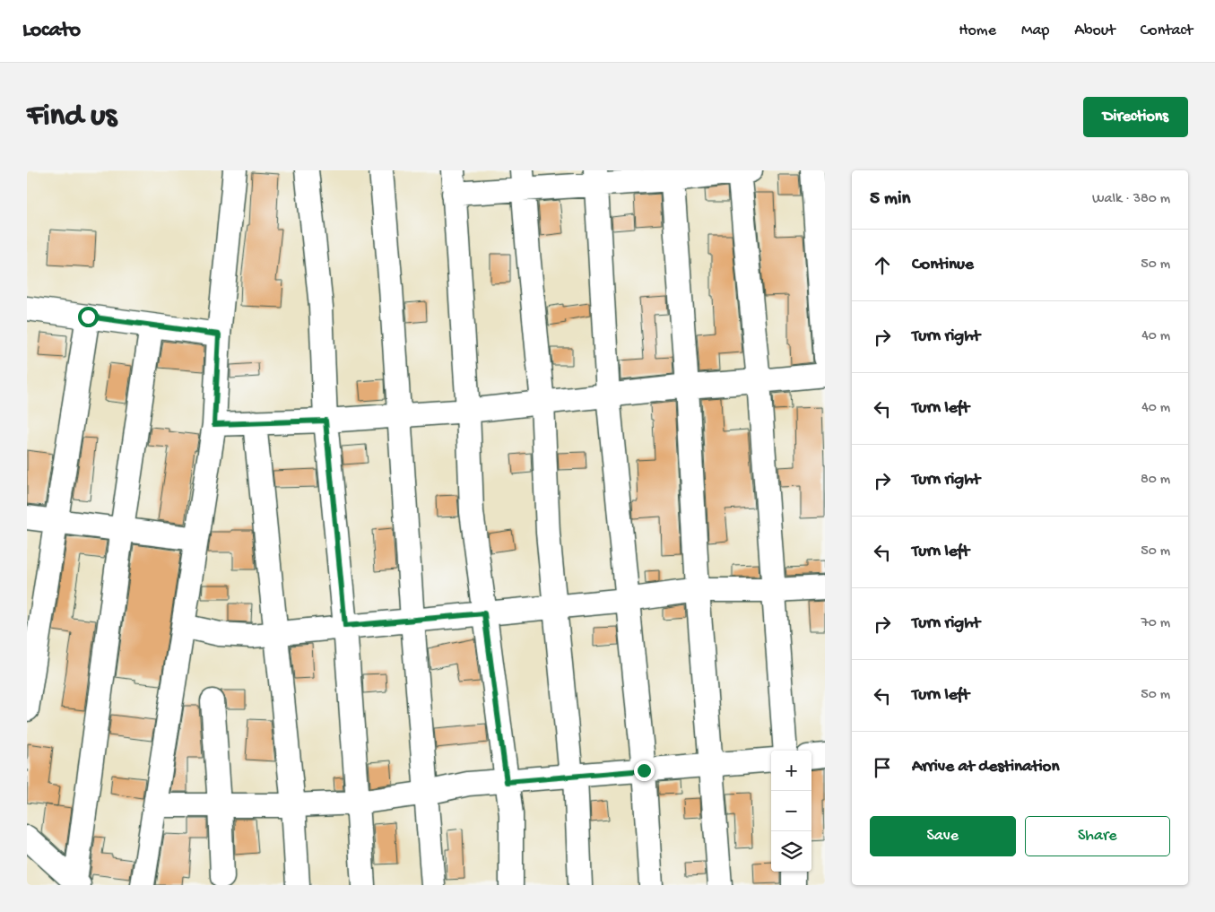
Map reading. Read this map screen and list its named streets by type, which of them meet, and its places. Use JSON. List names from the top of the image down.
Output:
{
  "page": {
    "header": "Locato",
    "nav": [
      "Home",
      "Map",
      "About",
      "Contact"
    ],
    "buttons": [
      "Directions",
      ["Save", "Share"]
    ],
    "title": "Find us",
    "heading": ["5 min", "Walk · 380 m"],
    "list": [
      ["Continue", "50 m"],
      ["Turn right", "40 m"],
      ["Turn left", "40 m"],
      ["Turn right", "80 m"],
      ["Turn left", "50 m"],
      ["Turn right", "70 m"],
      ["Turn left", "50 m"],
      "Arrive at destination"
    ],
    "map_buttons": ["+", "−"]
  }
}
